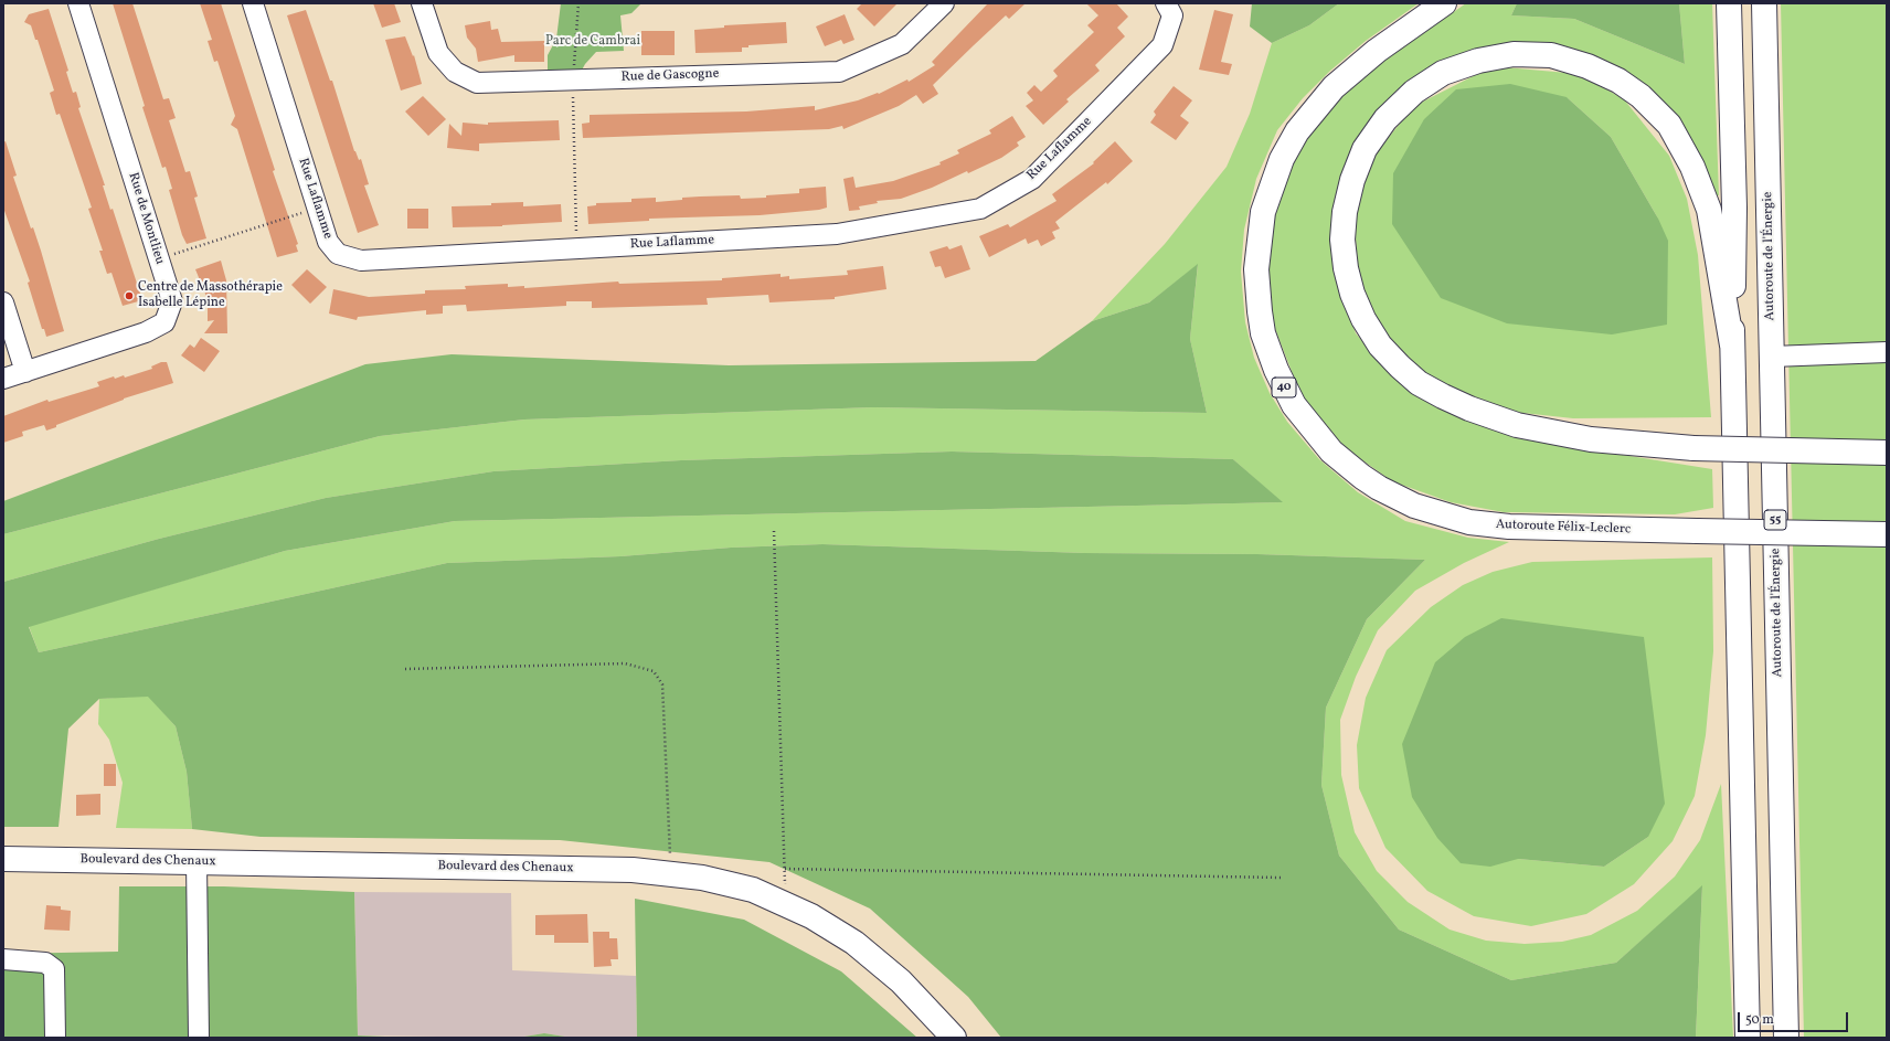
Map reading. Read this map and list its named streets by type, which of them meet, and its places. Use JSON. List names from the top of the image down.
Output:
{
  "streets": {
    "main road": [
      "Autoroute de l'Énergie",
      "40",
      "55",
      "Autoroute Félix-Leclerc",
      "Boulevard des Chenaux"
    ],
    "street": ["Rue de Gascogne", "Rue Laflamme", "Rue de Montlieu"]
  },
  "parks": ["Parc de Cambrai"],
  "places": ["Centre de Massothérapie Isabelle Lépine"],
  "scale_bar": "50 m"
}
